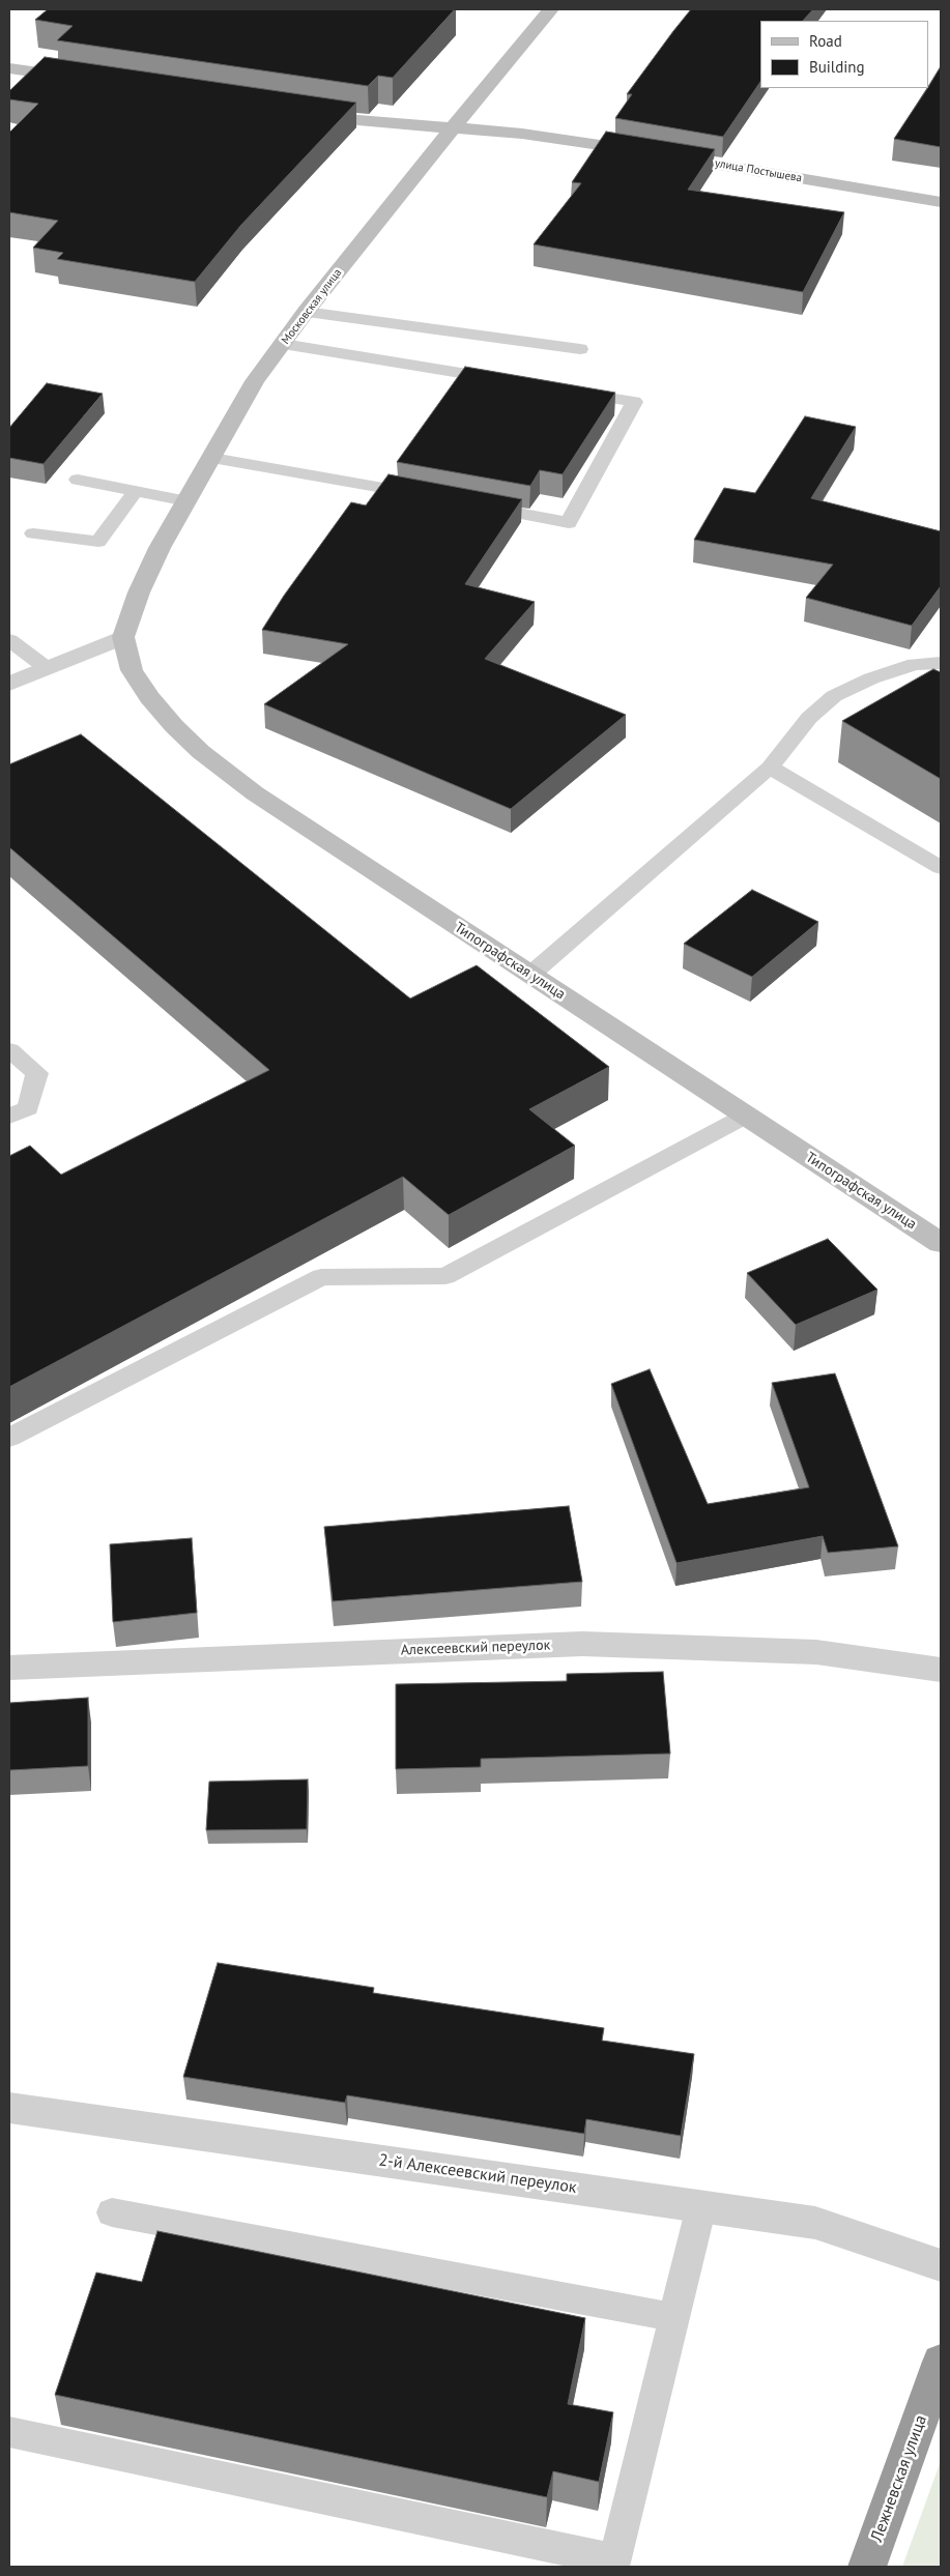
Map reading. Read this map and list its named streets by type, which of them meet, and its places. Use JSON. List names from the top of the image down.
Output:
{
  "streets": {
    "highway": ["Лежневская улица"],
    "street": [
      "улица Постышева",
      "Московская улица",
      "Типографская улица",
      "Алексеевский переулок",
      "2-й Алексеевский переулок"
    ]
  },
  "crossings": [
    ["улица Постышева", "Московская улица"],
    ["Московская улица", "Типографская улица"]
  ],
  "legend": ["Road", "Building"]
}
